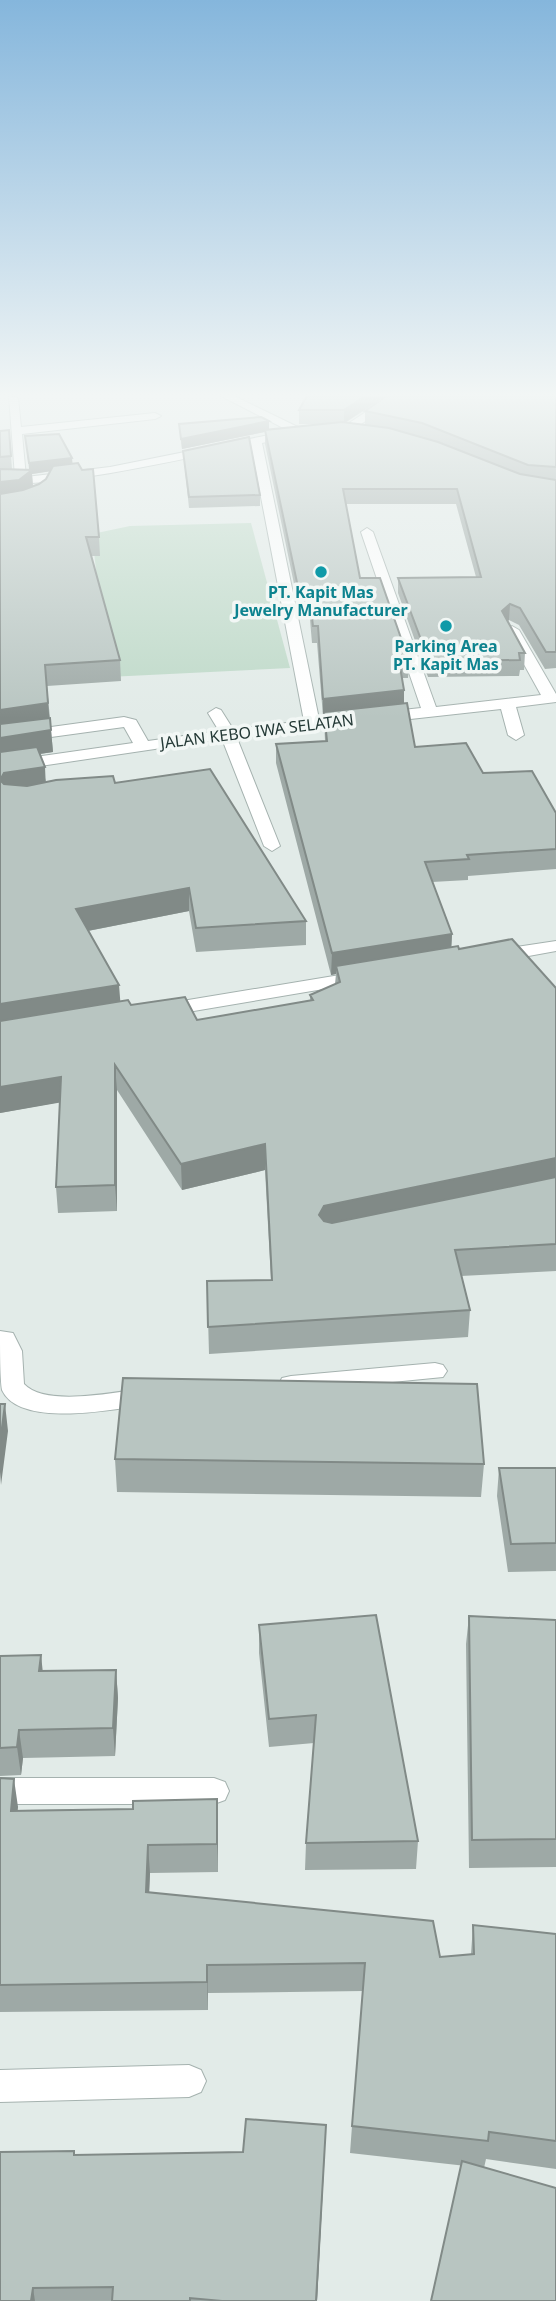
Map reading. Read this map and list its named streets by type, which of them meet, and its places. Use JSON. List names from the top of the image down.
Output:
{
  "streets": {
    "street": ["JALAN KEBO IWA SELATAN"]
  },
  "places": ["PT. Kapit Mas Jewelry Manufacturer", "Parking Area PT. Kapit Mas"]
}
